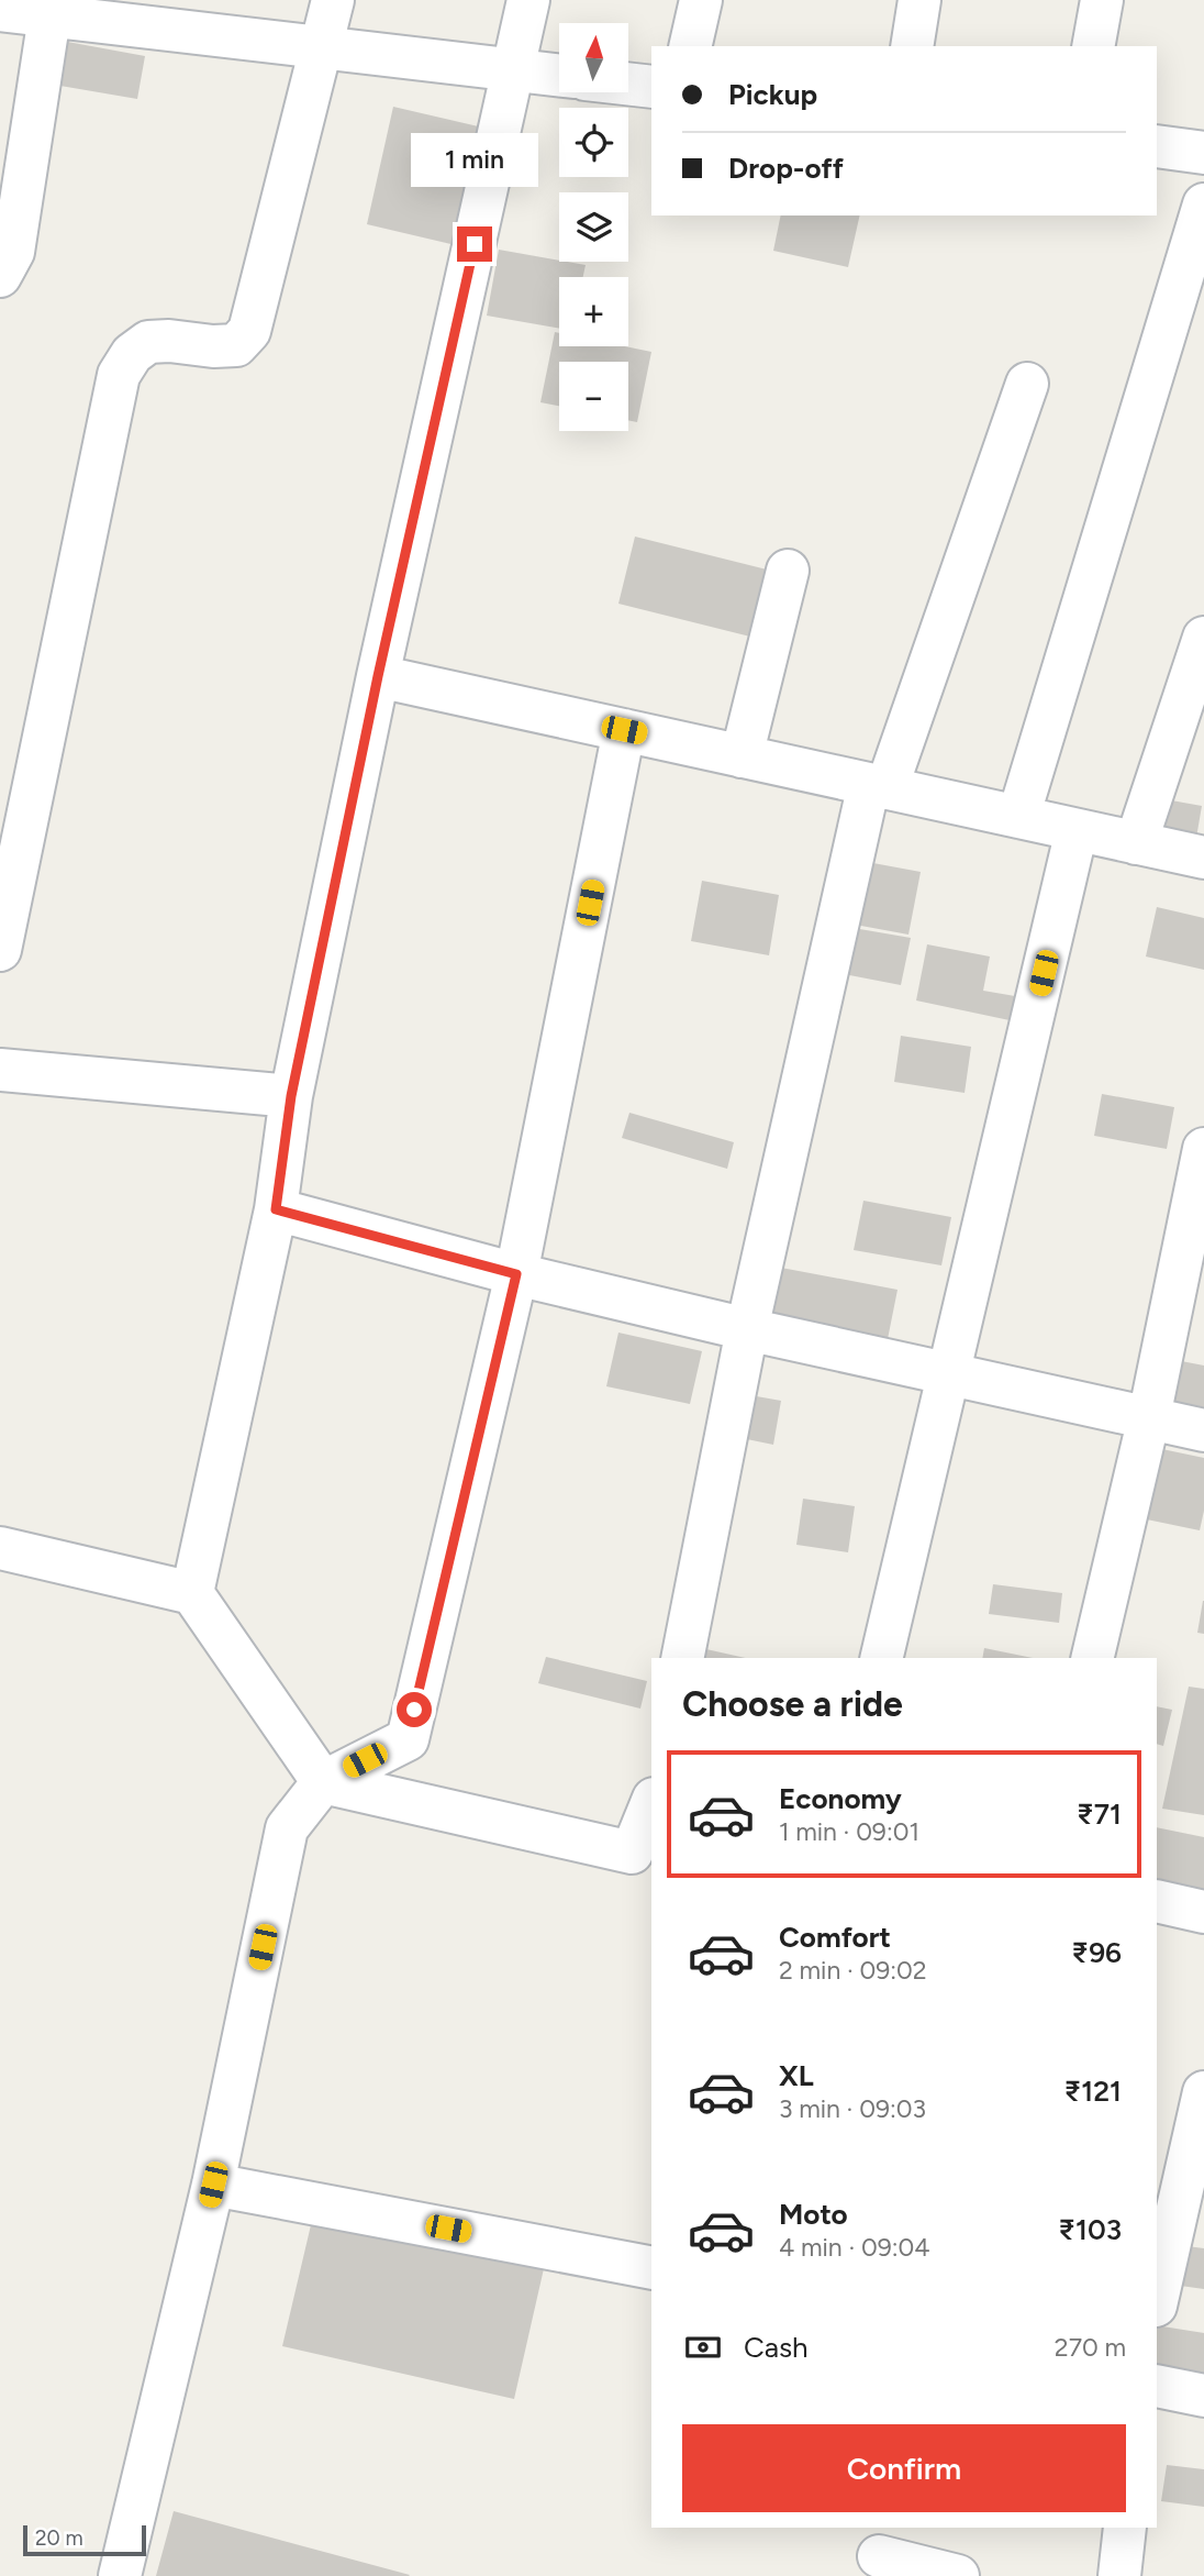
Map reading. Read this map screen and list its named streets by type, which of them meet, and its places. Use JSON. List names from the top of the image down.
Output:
{
  "scale_bar": "20 m",
  "north": "top",
  "page": {
    "map_buttons": ["+", "−"],
    "banner": ["Pickup", "Drop-off"],
    "bubble": "1 min",
    "heading": "Choose a ride",
    "list": [
      {
        "name": "Economy",
        "note": "1 min · 09:01",
        "value": "₹71"
      },
      {
        "name": "Comfort",
        "note": "2 min · 09:02",
        "value": "₹96"
      },
      {
        "name": "XL",
        "note": "3 min · 09:03",
        "value": "₹121"
      },
      {
        "name": "Moto",
        "note": "4 min · 09:04",
        "value": "₹103"
      }
    ],
    "pay": ["Cash", "270 m"],
    "buttons": "Confirm",
    "scale": "20 m"
  }
}
